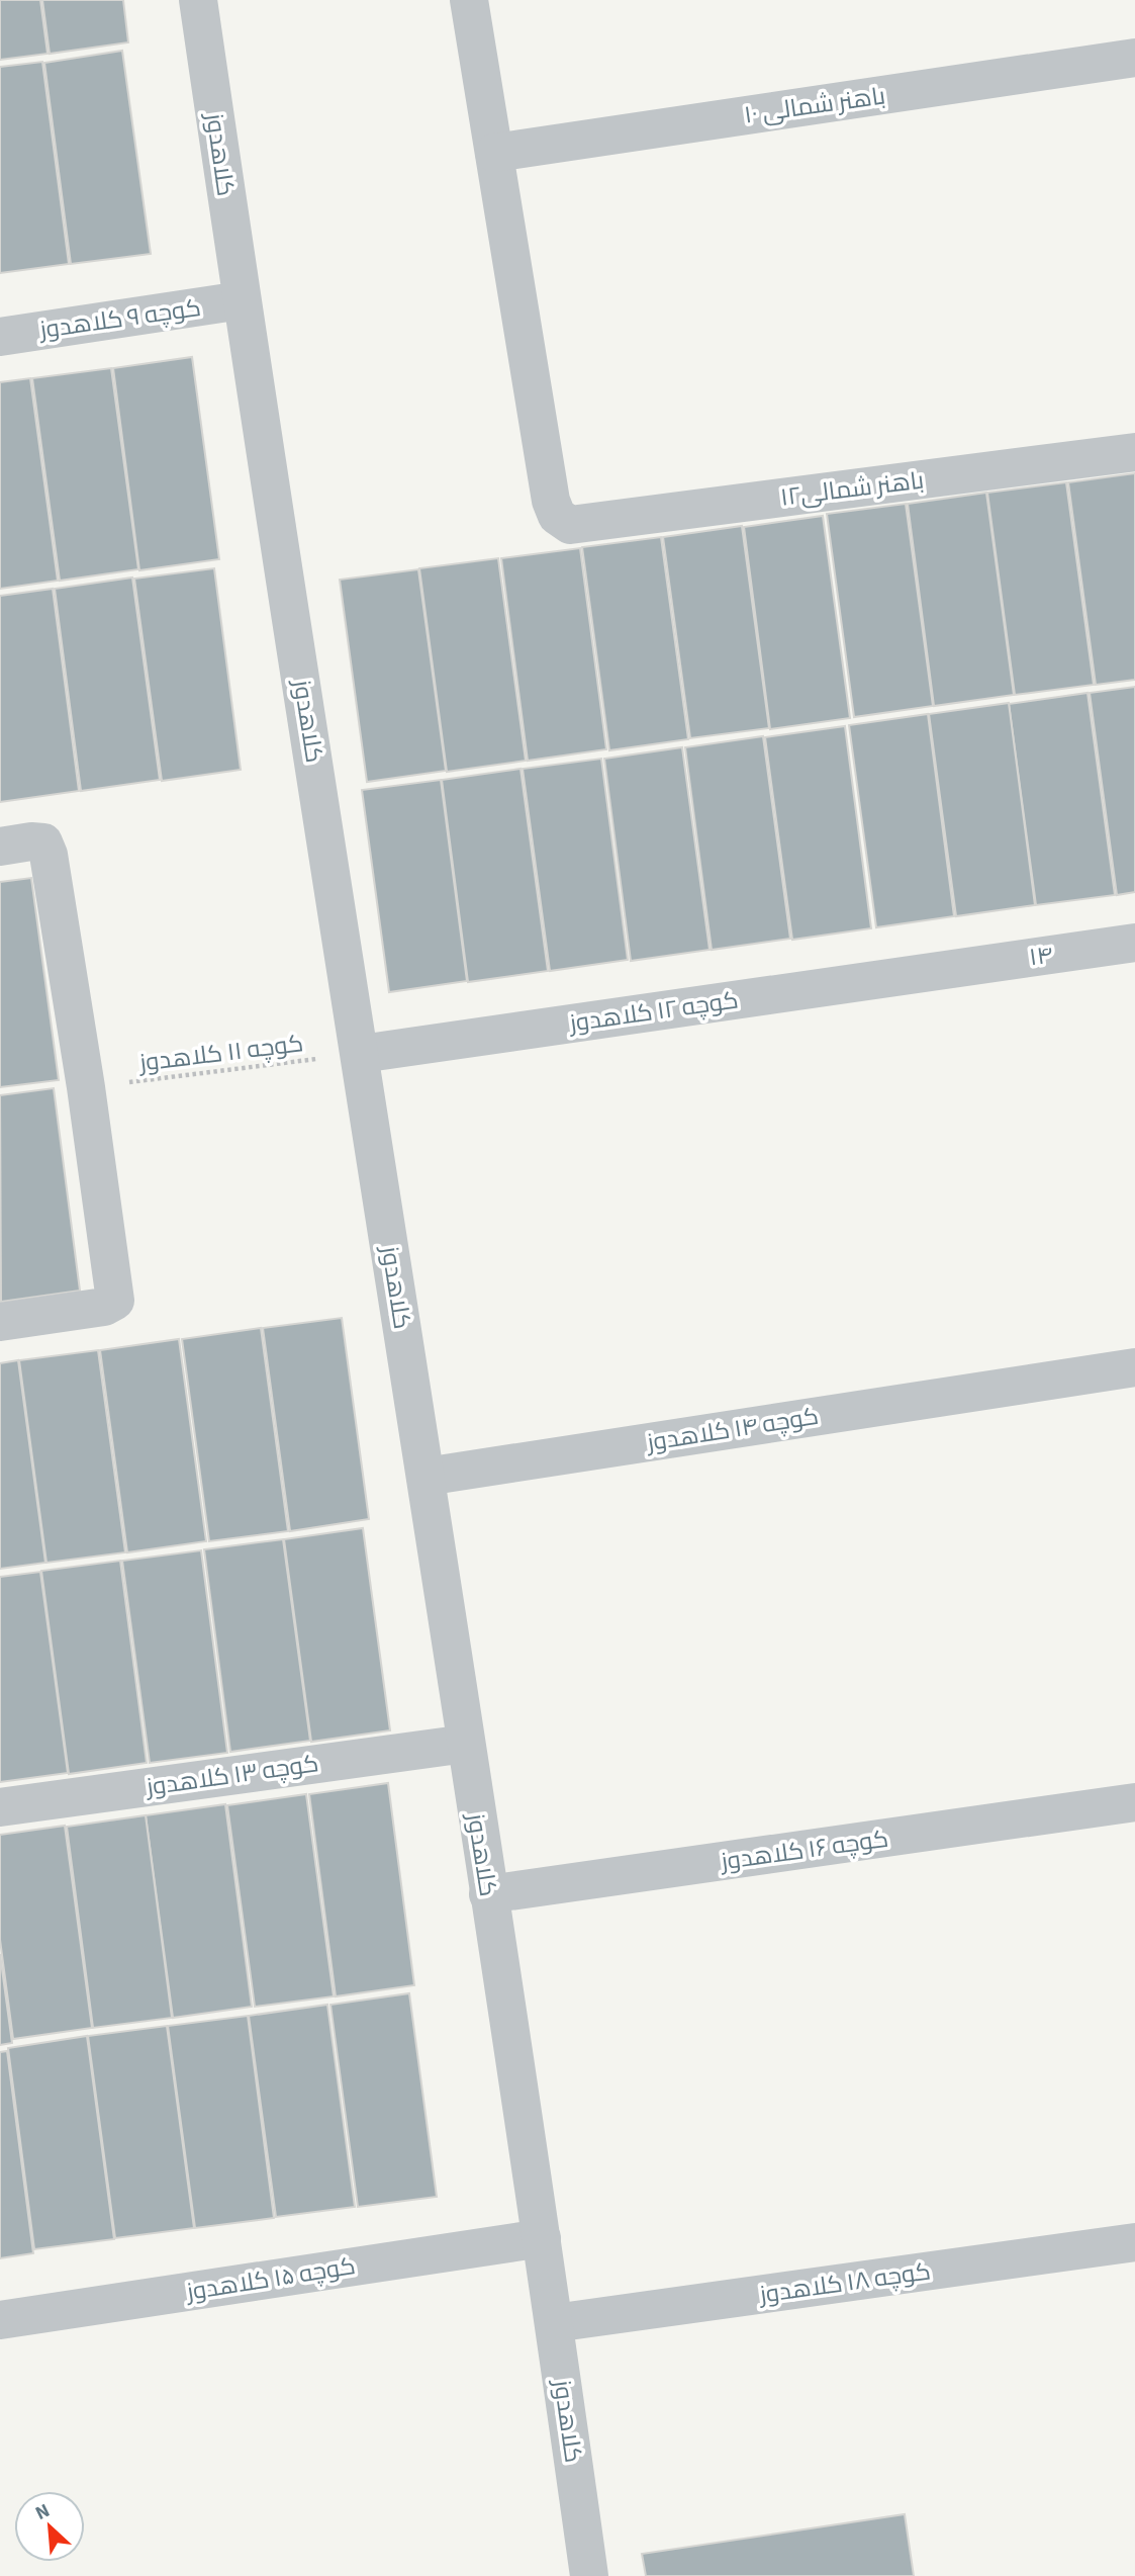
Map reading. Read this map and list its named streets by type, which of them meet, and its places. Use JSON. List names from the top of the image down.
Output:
{
  "streets": {
    "street": [
      "۱۰ باهنر شمالی",
      "کلاهدوز",
      "کوچه ۹ کلاهدوز",
      "باهنر شمالی۱۲",
      "۱۴",
      "کوچه ۱۲ کلاهدوز",
      "کوچه ۱۴ کلاهدوز",
      "کوچه ۱۳ کلاهدوز",
      "کوچه ۱۶ کلاهدوز",
      "کوچه ۱۵ کلاهدوز",
      "کوچه ۱۸ کلاهدوز"
    ],
    "path": ["کوچه ۱۱ کلاهدوز"]
  },
  "crossings": [
    ["۱۰ باهنر شمالی", "باهنر شمالی۱۲"],
    ["کلاهدوز", "کوچه ۹ کلاهدوز"],
    ["کلاهدوز", "کوچه ۱۲ کلاهدوز"],
    ["کلاهدوز", "کوچه ۱۱ کلاهدوز"],
    ["کلاهدوز", "کوچه ۱۴ کلاهدوز"],
    ["کلاهدوز", "کوچه ۱۳ کلاهدوز"],
    ["کلاهدوز", "کوچه ۱۶ کلاهدوز"],
    ["کلاهدوز", "کوچه ۱۵ کلاهدوز"],
    ["کلاهدوز", "کوچه ۱۸ کلاهدوز"],
    ["۱۴", "کوچه ۱۲ کلاهدوز"],
    ["کوچه ۱۲ کلاهدوز", "کوچه ۱۱ کلاهدوز"]
  ],
  "north": "top left"
}
